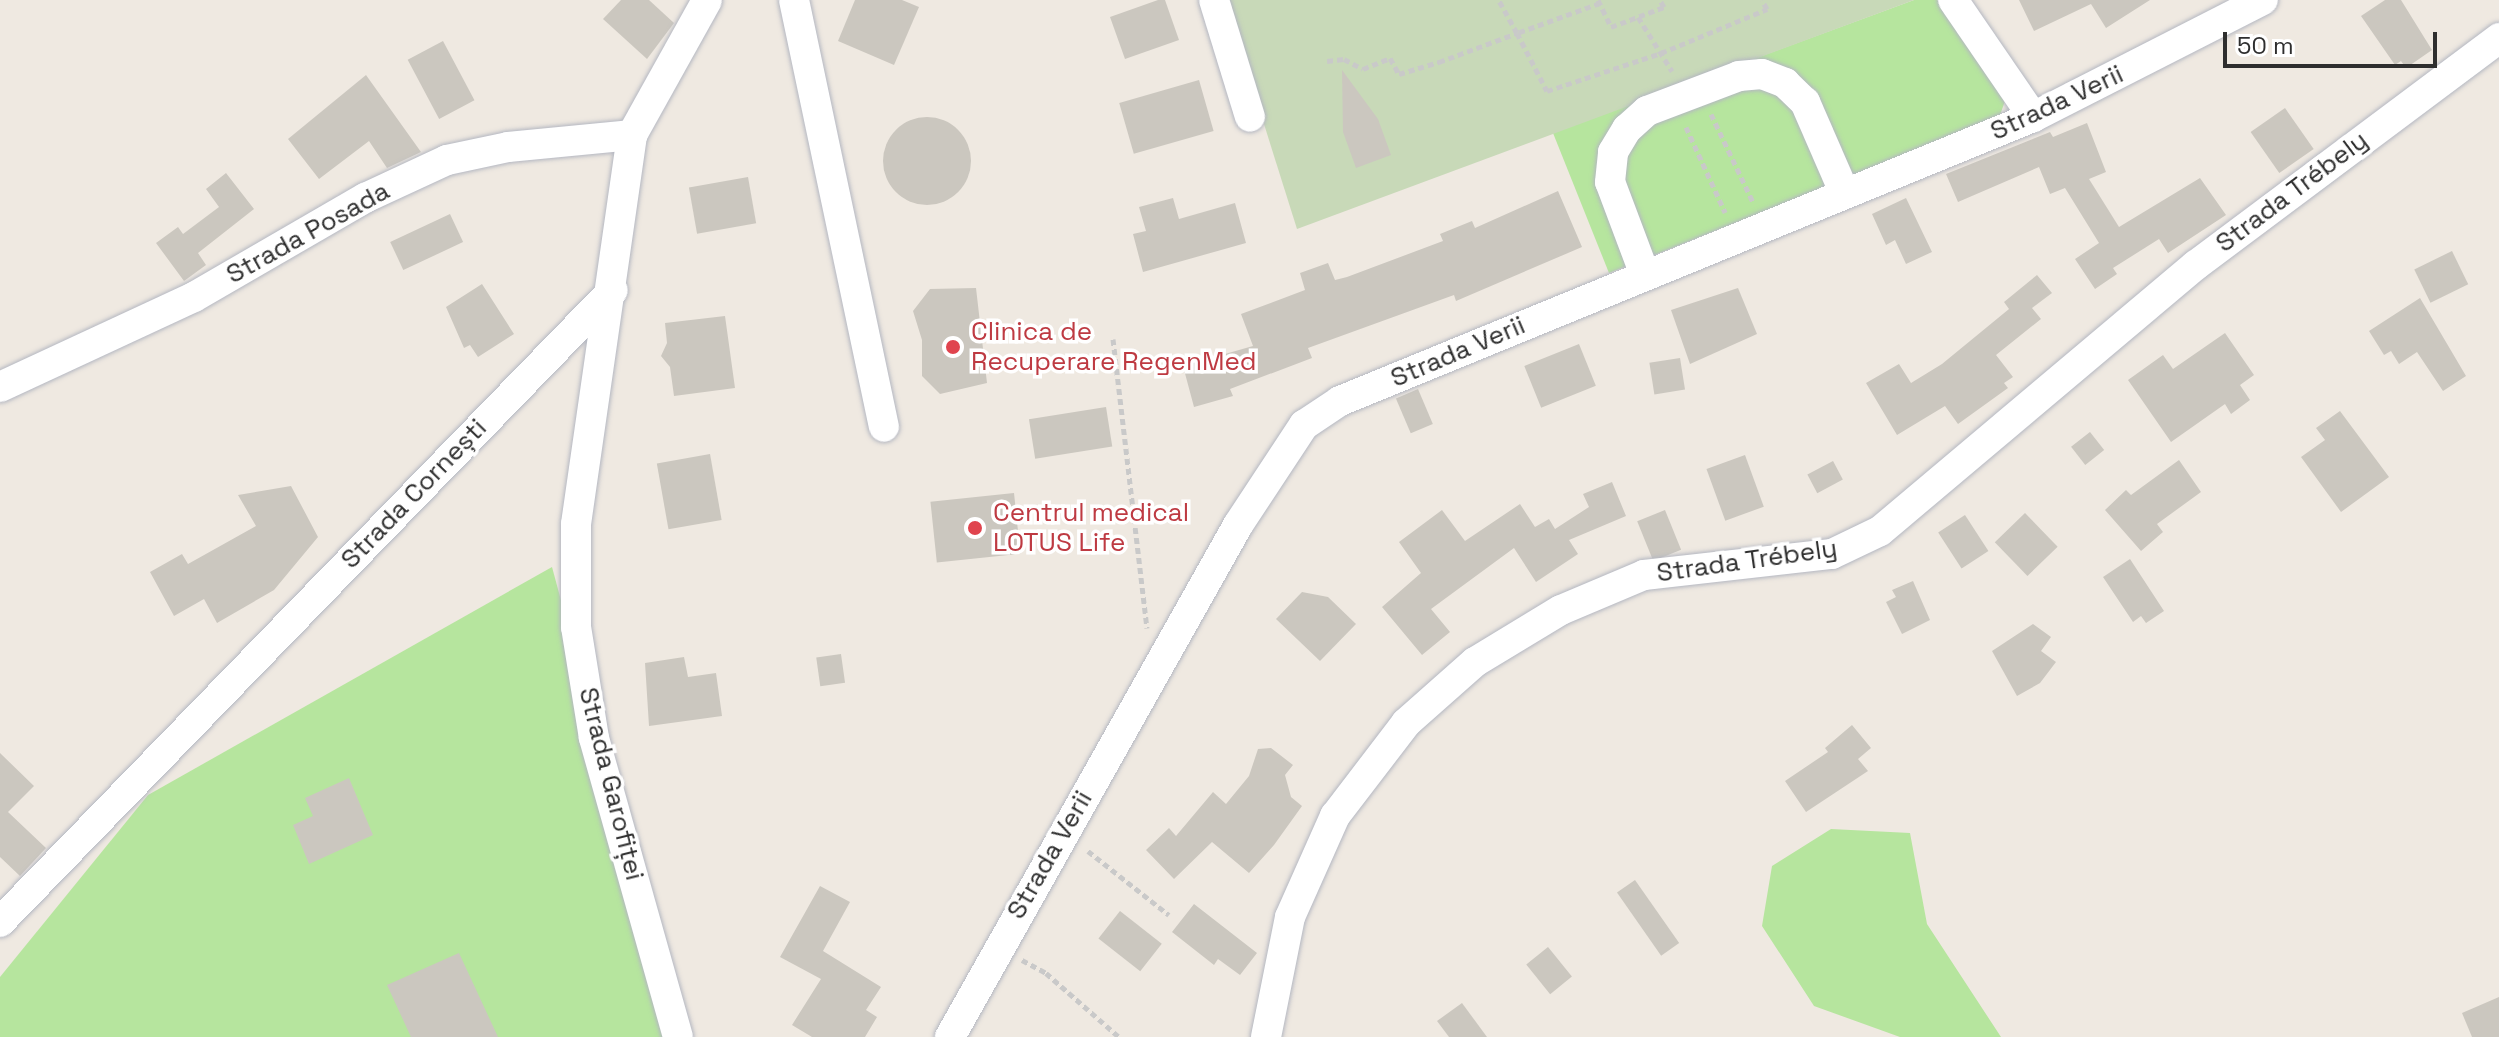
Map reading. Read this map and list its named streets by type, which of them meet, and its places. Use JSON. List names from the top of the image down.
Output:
{
  "streets": {
    "street": [
      "Strada Verii",
      "Strada Trébely",
      "Strada Posada",
      "Strada Cornești",
      "Strada Garofiței"
    ]
  },
  "crossings": [
    ["Strada Cornești", "Strada Garofiței"]
  ],
  "places": ["Clinica de Recuperare RegenMed", "Centrul medical LOTUS Life"],
  "scale_bar": "50 m"
}
